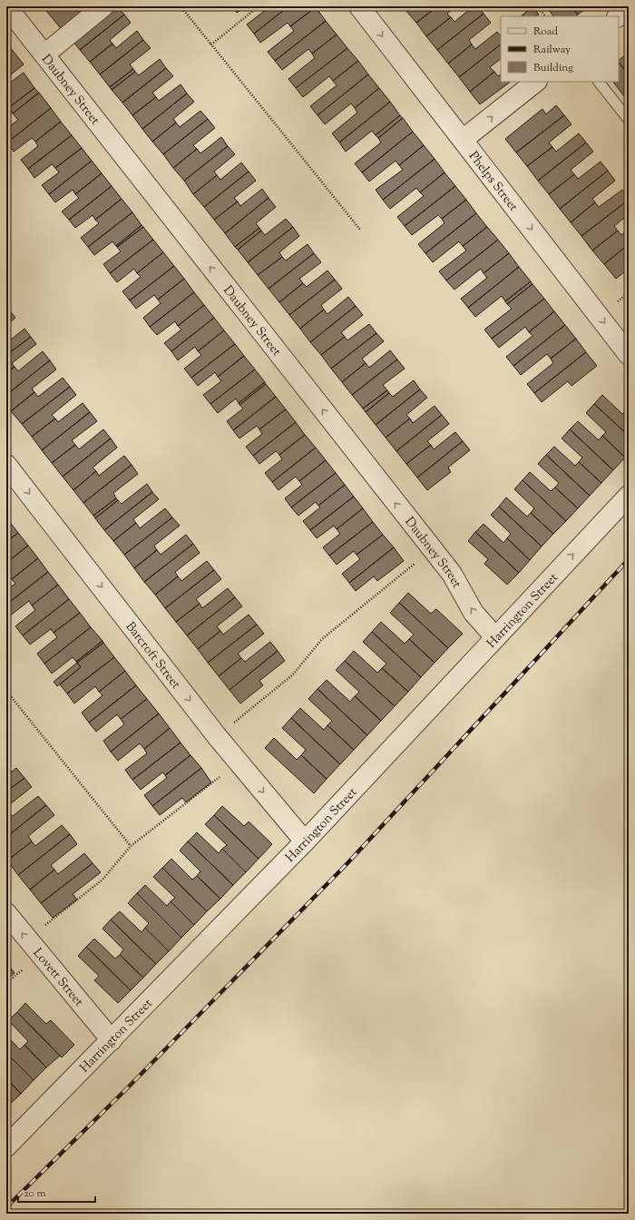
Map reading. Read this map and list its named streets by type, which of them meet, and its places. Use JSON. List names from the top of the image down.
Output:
{
  "streets": {
    "street": [
      "Daubney Street",
      "Phelps Street",
      "Harrington Street",
      "Barcroft Street",
      "Lovett Street"
    ]
  },
  "crossings": [
    ["Daubney Street", "Harrington Street"],
    ["Harrington Street", "Barcroft Street"],
    ["Harrington Street", "Lovett Street"]
  ],
  "one_way": ["Daubney Street", "Phelps Street", "Barcroft Street"],
  "legend": ["Road", "Railway", "Building"],
  "scale_bar": "20 m"
}
